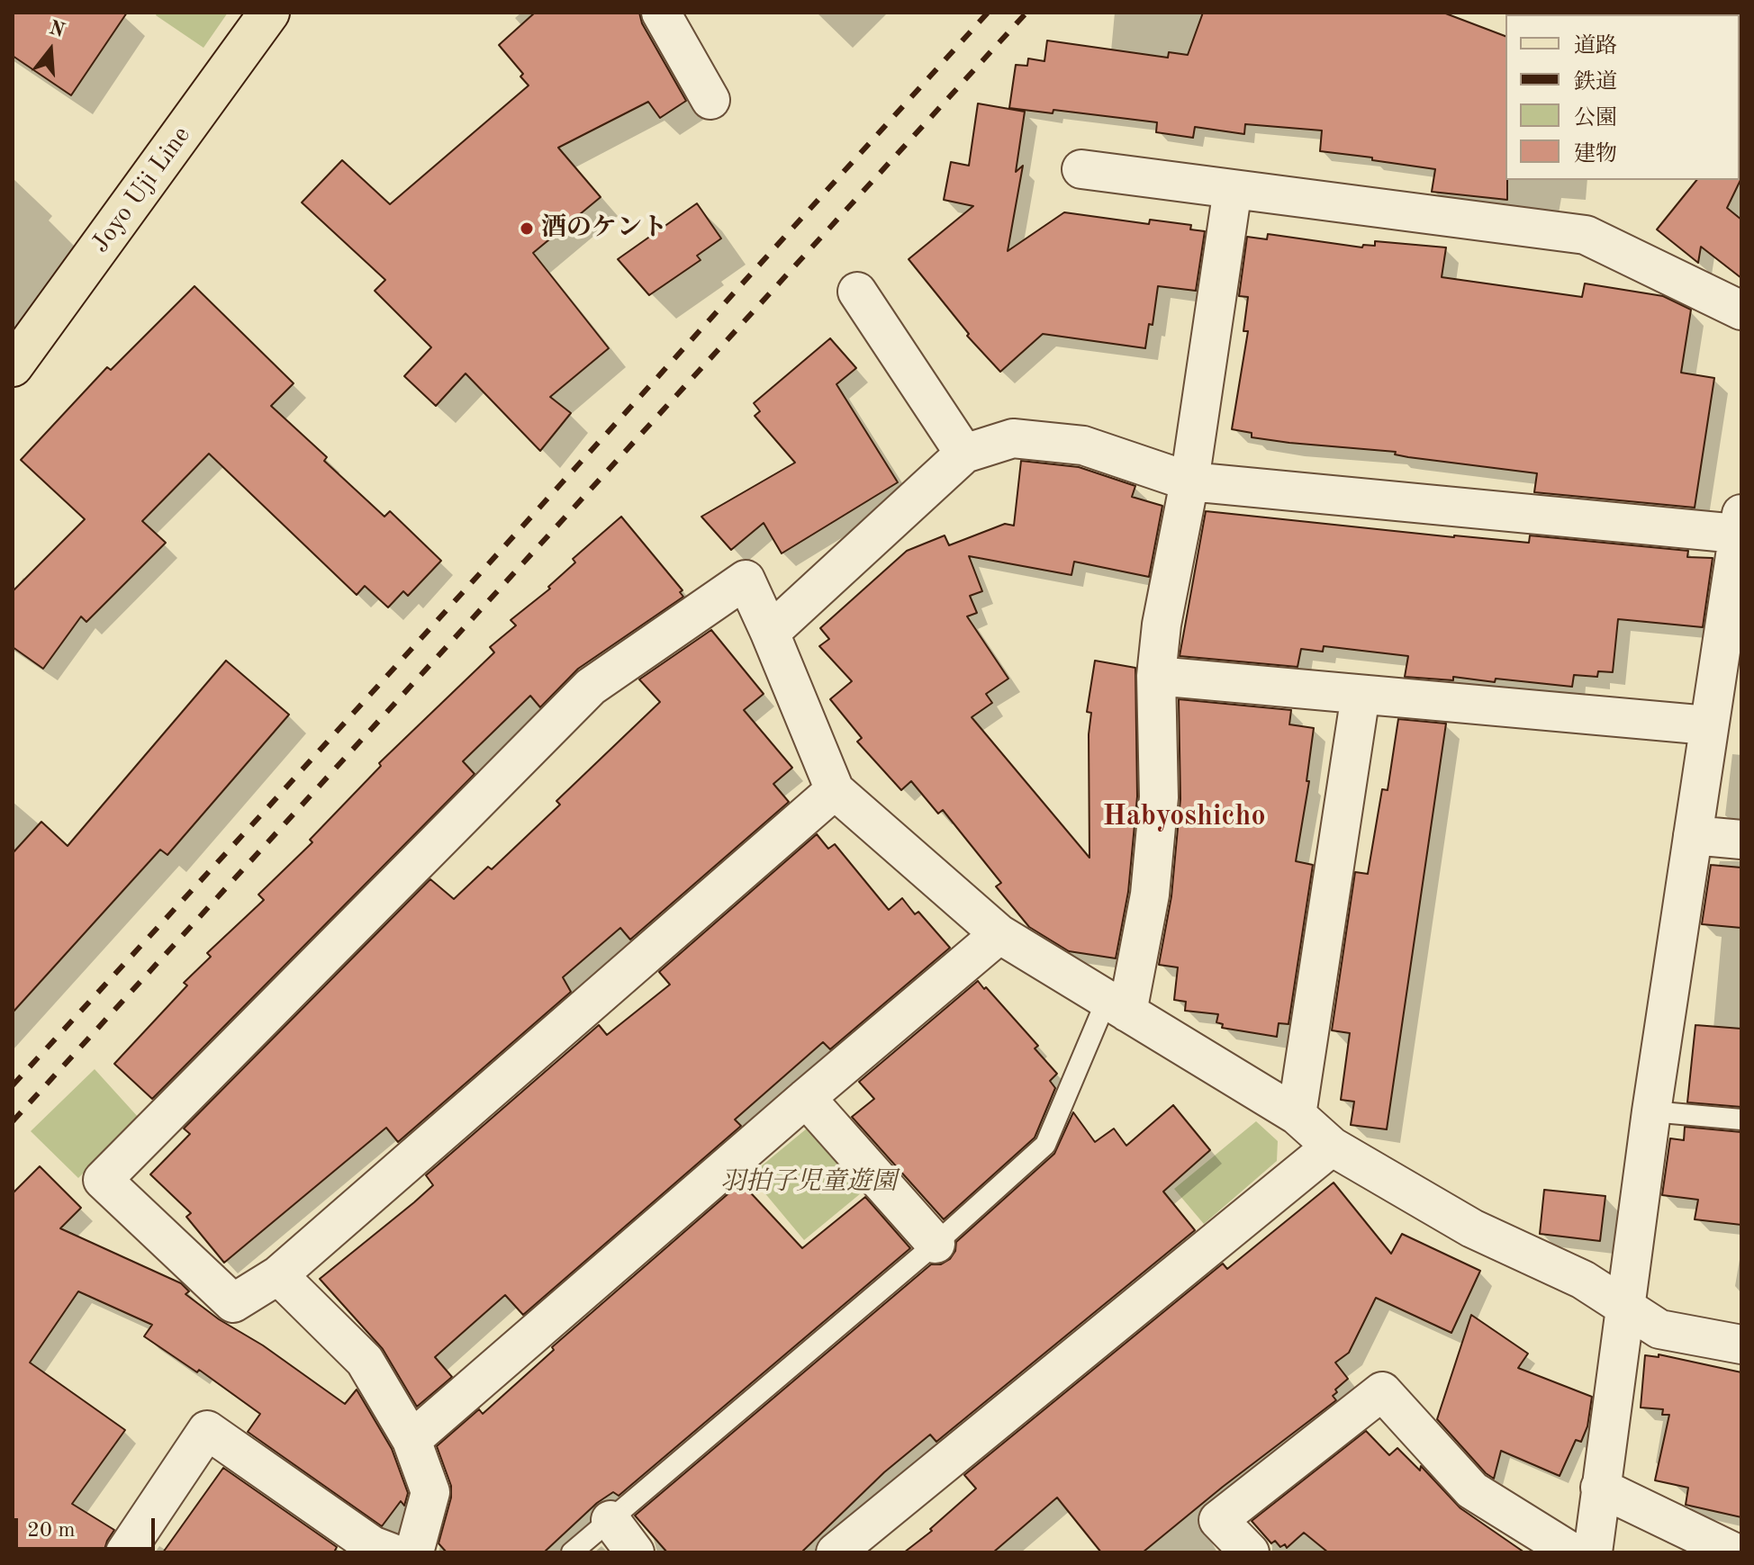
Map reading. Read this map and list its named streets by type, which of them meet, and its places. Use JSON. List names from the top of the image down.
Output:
{
  "streets": {
    "main road": ["Joyo Uji Line"]
  },
  "districts": ["Habyoshicho"],
  "parks": ["羽拍子児童遊園"],
  "places": ["酒のケント"],
  "legend": [
    "道路",
    "鉄道",
    "公園",
    "建物"
  ],
  "scale_bar": "20 m",
  "north": "top"
}
